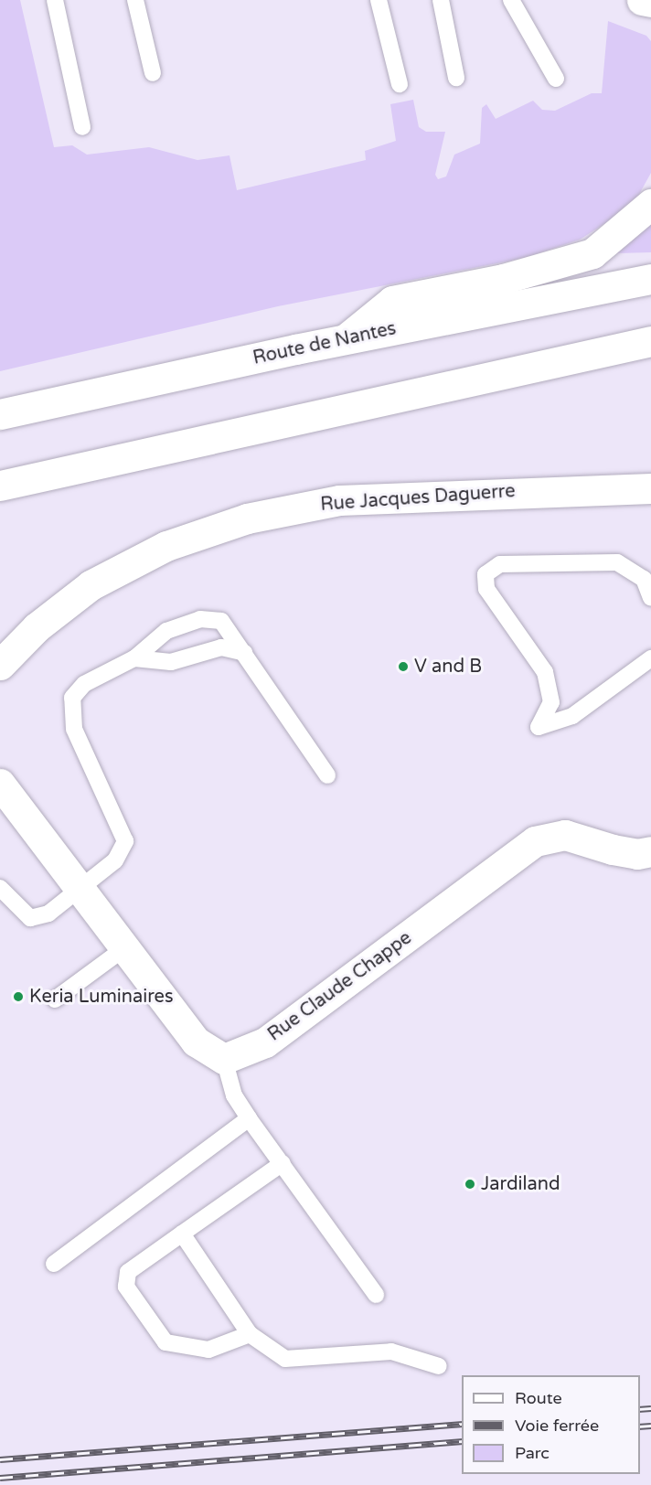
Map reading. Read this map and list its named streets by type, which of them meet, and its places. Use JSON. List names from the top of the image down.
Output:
{
  "streets": {
    "main road": ["Route de Nantes", "Rue Jacques Daguerre", "Rue Claude Chappe"]
  },
  "places": ["V and B", "Keria Luminaires", "Jardiland"],
  "legend": ["Route", "Voie ferrée", "Parc"]
}
